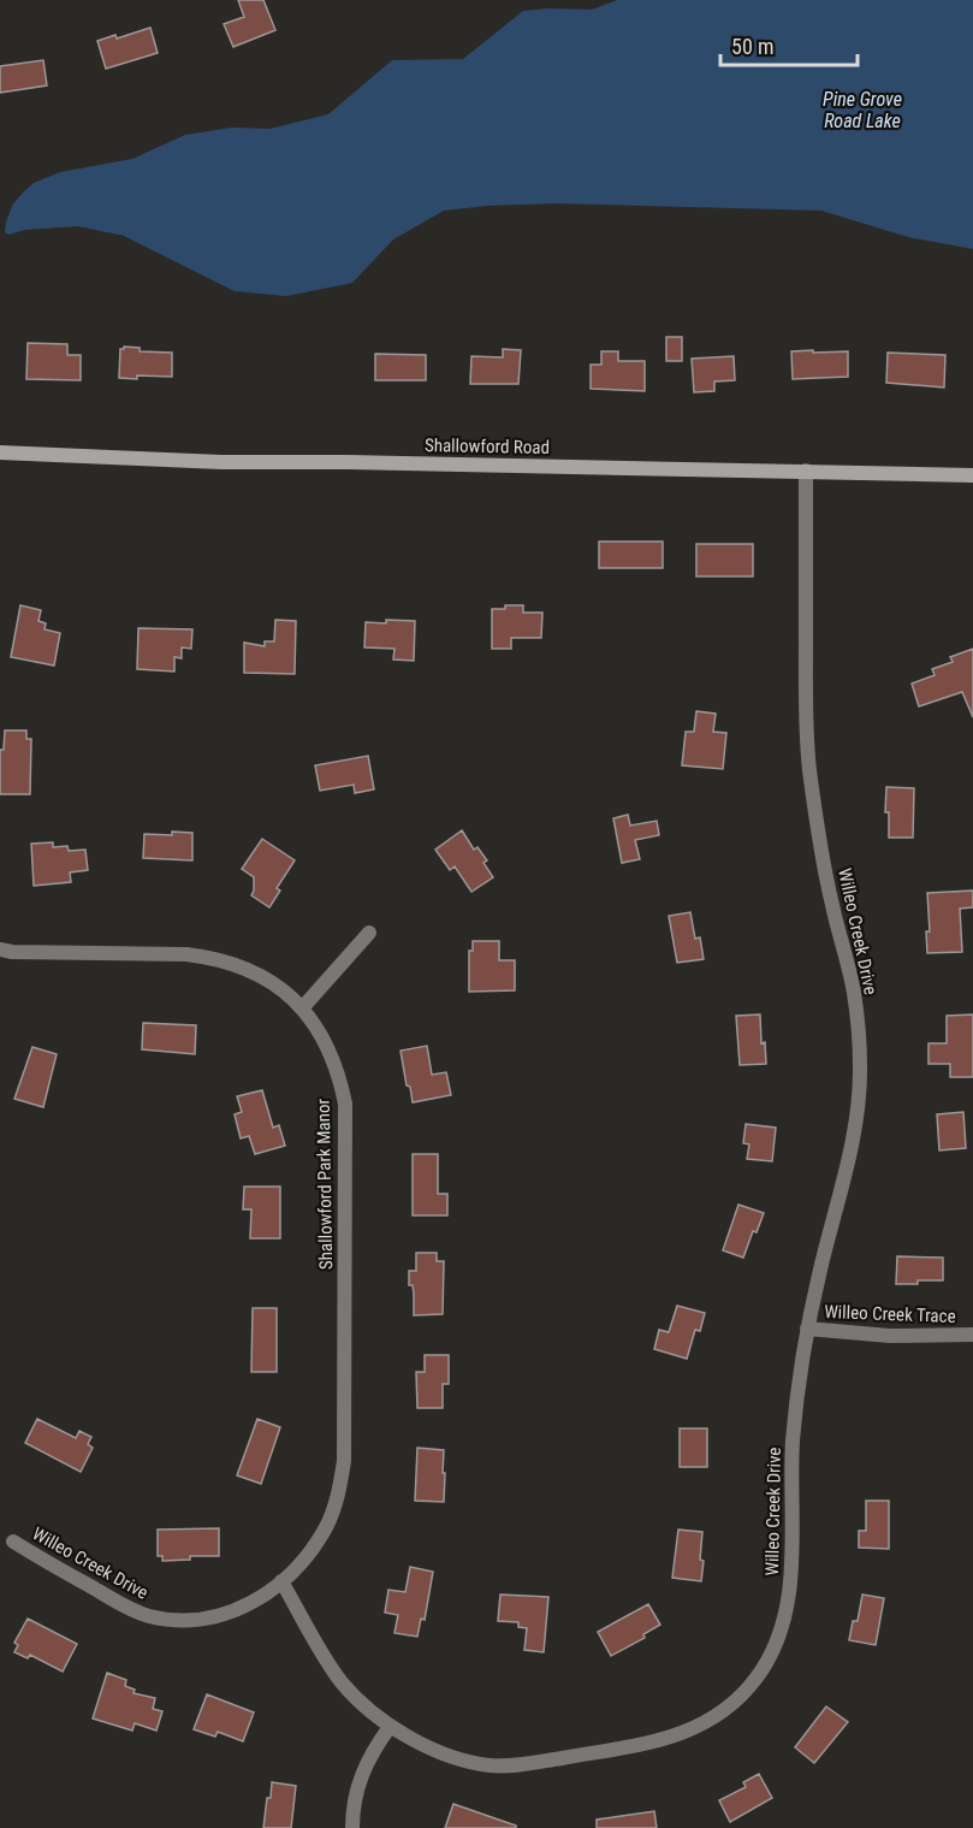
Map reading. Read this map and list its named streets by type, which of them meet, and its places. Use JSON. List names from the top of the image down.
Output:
{
  "streets": {
    "street": [
      "Shallowford Road",
      "Willeo Creek Drive",
      "Shallowford Park Manor",
      "Willeo Creek Trace"
    ]
  },
  "crossings": [
    ["Shallowford Road", "Willeo Creek Drive"],
    ["Willeo Creek Drive", "Shallowford Park Manor"],
    ["Willeo Creek Drive", "Willeo Creek Trace"]
  ],
  "water": ["Pine Grove Road Lake"],
  "scale_bar": "50 m"
}
